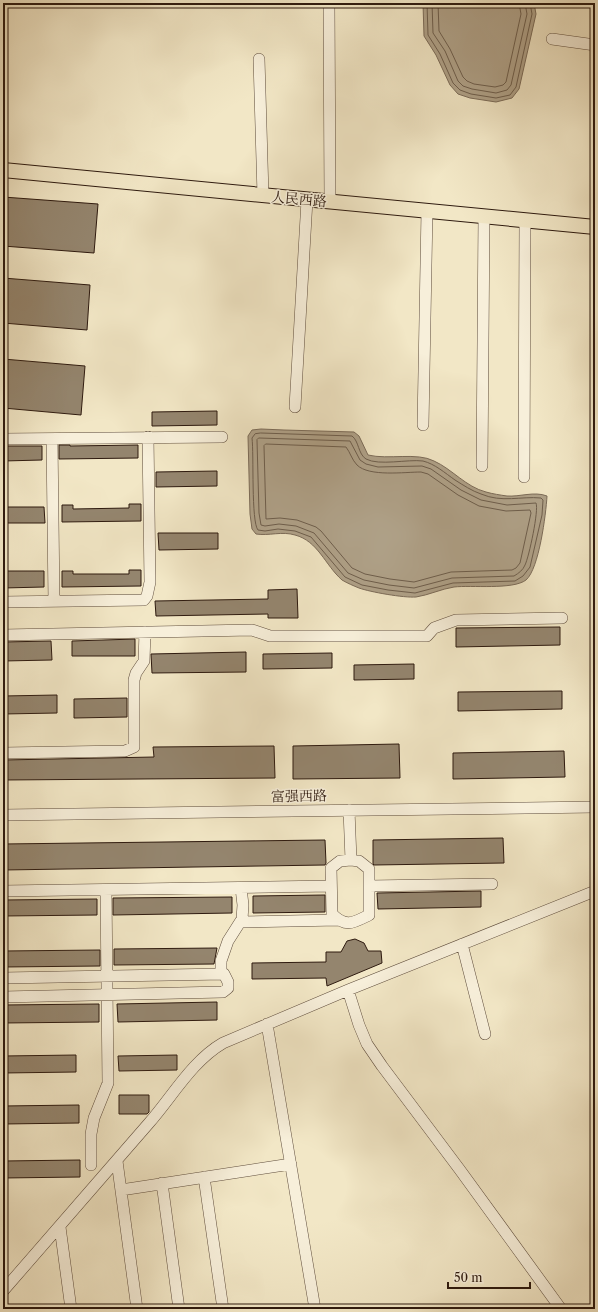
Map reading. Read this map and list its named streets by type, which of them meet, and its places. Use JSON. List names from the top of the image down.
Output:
{
  "streets": {
    "main road": ["人民西路"],
    "street": ["富强西路"]
  },
  "scale_bar": "50 m"
}
